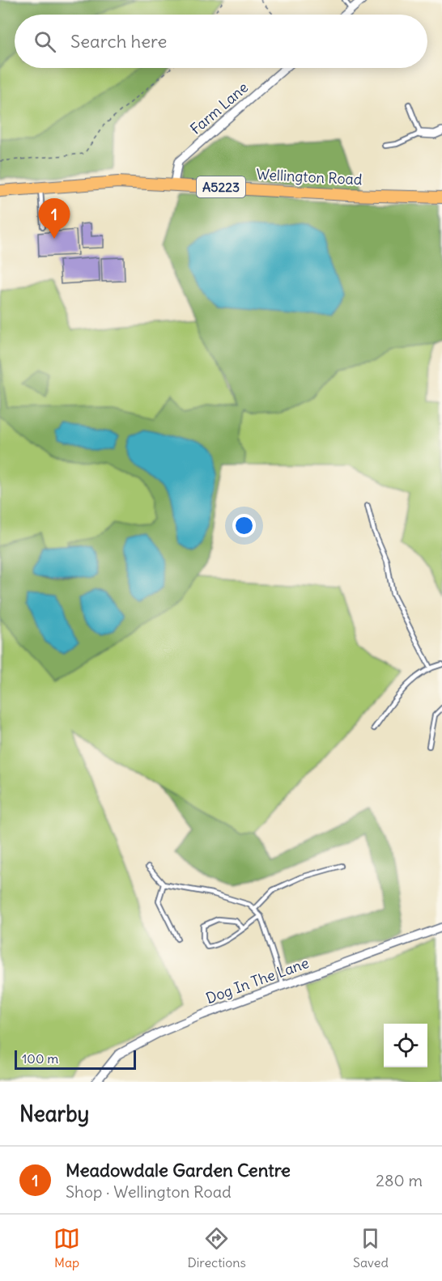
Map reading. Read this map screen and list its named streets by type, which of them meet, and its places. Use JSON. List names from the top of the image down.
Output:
{
  "streets": {
    "main road": ["Wellington Road", "A5223"],
    "street": ["Farm Lane", "Dog In The Lane"]
  },
  "crossings": [
    ["Farm Lane", "Wellington Road"]
  ],
  "scale_bar": "100 m",
  "page": {
    "search": "Search here",
    "pins": "1",
    "scale": "100 m",
    "heading": "Nearby",
    "list": [
      {
        "mark": "1",
        "name": "Meadowdale Garden Centre",
        "note": "Shop · Wellington Road",
        "value": "280 m"
      }
    ],
    "nav": ["Map", "Directions", "Saved"]
  }
}
